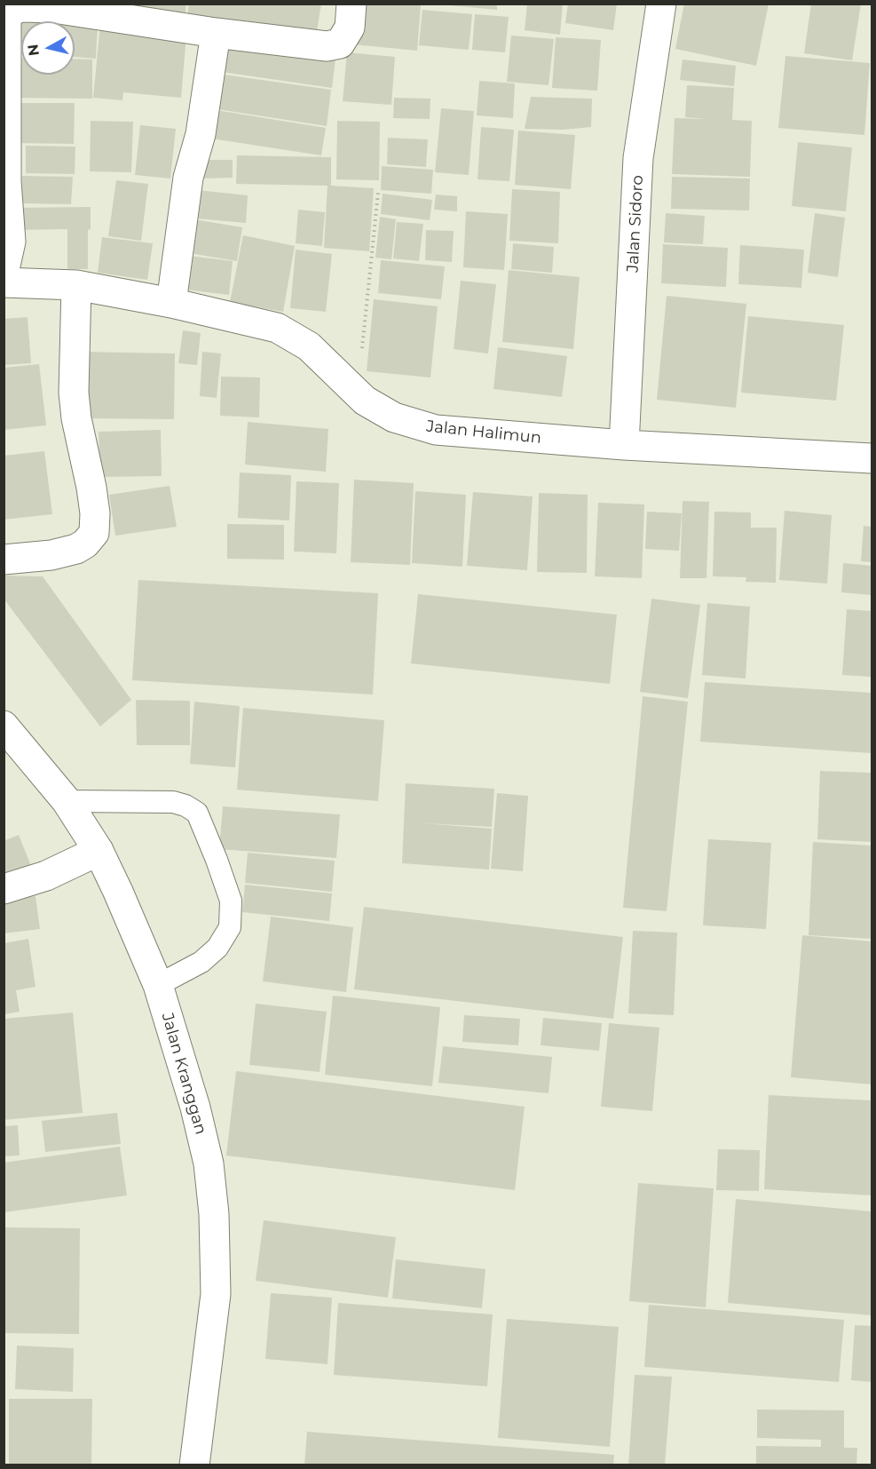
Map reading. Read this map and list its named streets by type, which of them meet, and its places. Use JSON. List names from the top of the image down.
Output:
{
  "streets": {
    "street": ["Jalan Sidoro", "Jalan Halimun", "Jalan Kranggan"]
  },
  "crossings": [
    ["Jalan Sidoro", "Jalan Halimun"]
  ],
  "north": "left"
}
